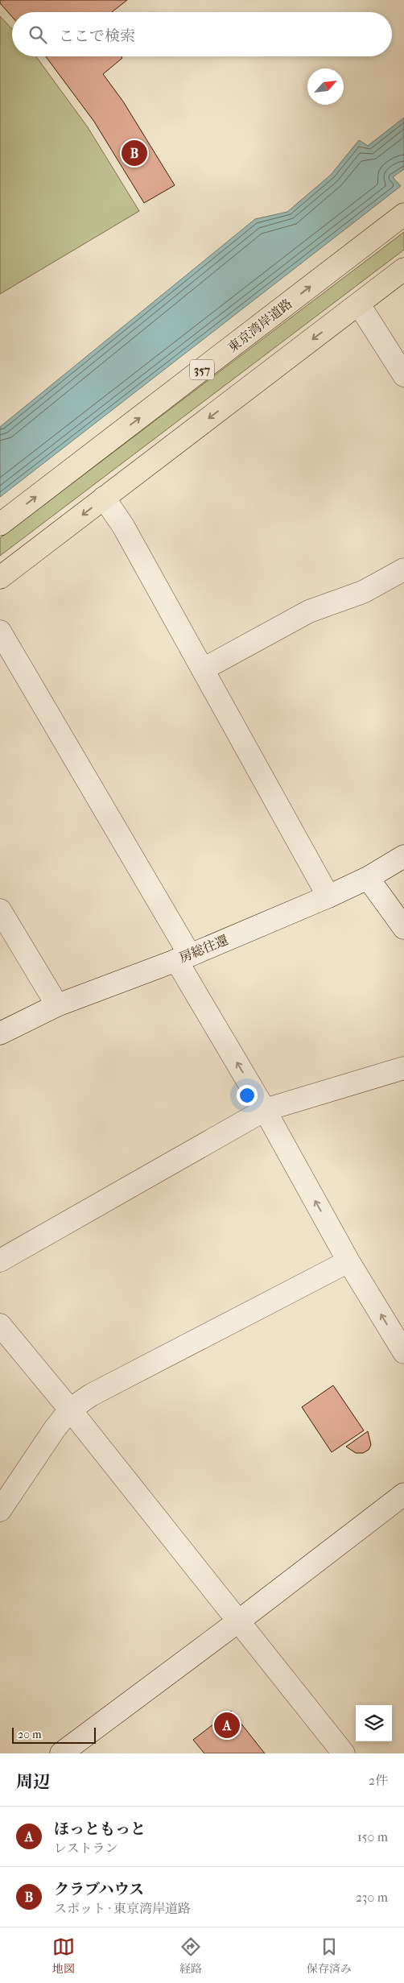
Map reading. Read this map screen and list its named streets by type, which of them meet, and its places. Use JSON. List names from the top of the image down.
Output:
{
  "streets": {
    "highway": ["東京湾岸道路", "357"],
    "street": ["房総往還"]
  },
  "scale_bar": "20 m",
  "north": "top right",
  "page": {
    "search": "ここで検索",
    "pins": ["B", "A"],
    "scale": "20 m",
    "heading": ["周辺", "2件"],
    "list": [
      {
        "mark": "A",
        "name": "ほっともっと",
        "note": "レストラン",
        "value": "150 m"
      },
      {
        "mark": "B",
        "name": "クラブハウス",
        "note": "スポット · 東京湾岸道路",
        "value": "230 m"
      }
    ],
    "nav": ["地図", "経路", "保存済み"]
  }
}
